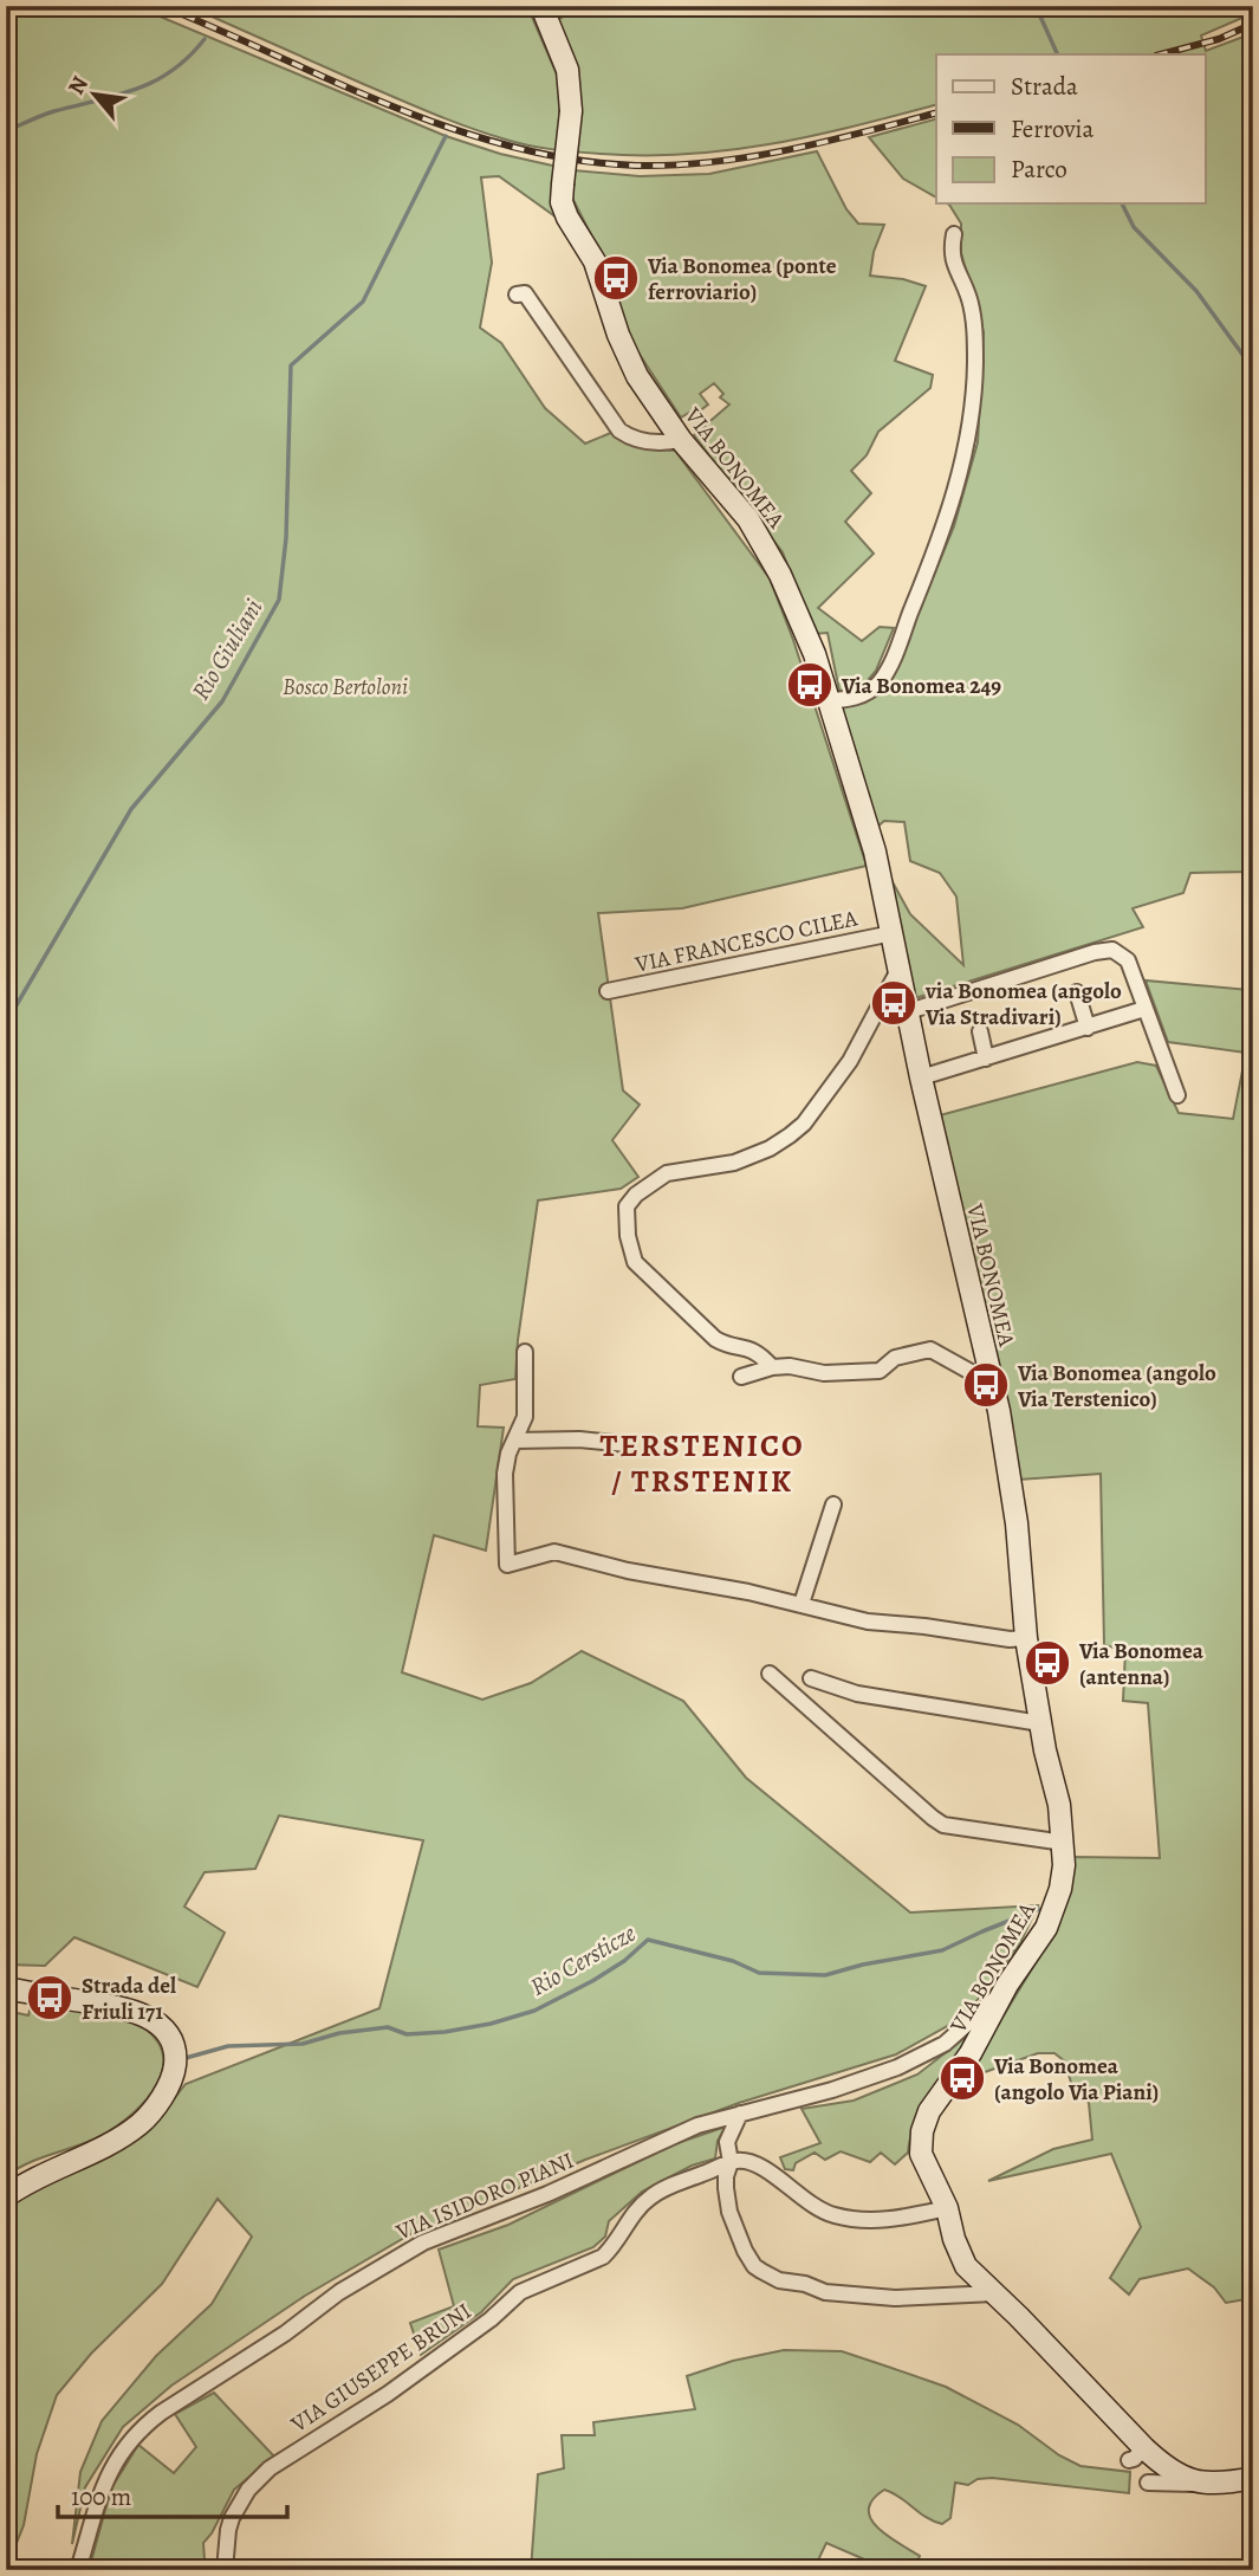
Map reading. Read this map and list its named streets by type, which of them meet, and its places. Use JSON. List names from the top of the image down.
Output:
{
  "streets": {
    "street": [
      "VIA BONOMEA",
      "VIA FRANCESCO CILEA",
      "VIA ISIDORO PIANI",
      "VIA GIUSEPPE BRUNI"
    ]
  },
  "crossings": [
    ["VIA BONOMEA", "VIA FRANCESCO CILEA"],
    ["VIA BONOMEA", "VIA ISIDORO PIANI"]
  ],
  "districts": ["TERSTENICO / TRSTENIK"],
  "water": ["Rio Giuliani", "Rio Cersticze"],
  "parks": ["Bosco Bertoloni"],
  "places": {
    "bus stop": [
      "Via Bonomea (ponte ferroviario)",
      "Via Bonomea 249",
      "via Bonomea (angolo Via Stradivari)",
      "Via Bonomea (angolo Via Terstenico)",
      "Via Bonomea (antenna)",
      "Strada del Friuli 171",
      "Via Bonomea (angolo Via Piani)"
    ]
  },
  "legend": ["Strada", "Ferrovia", "Parco"],
  "scale_bar": "100 m",
  "north": "top left"
}
